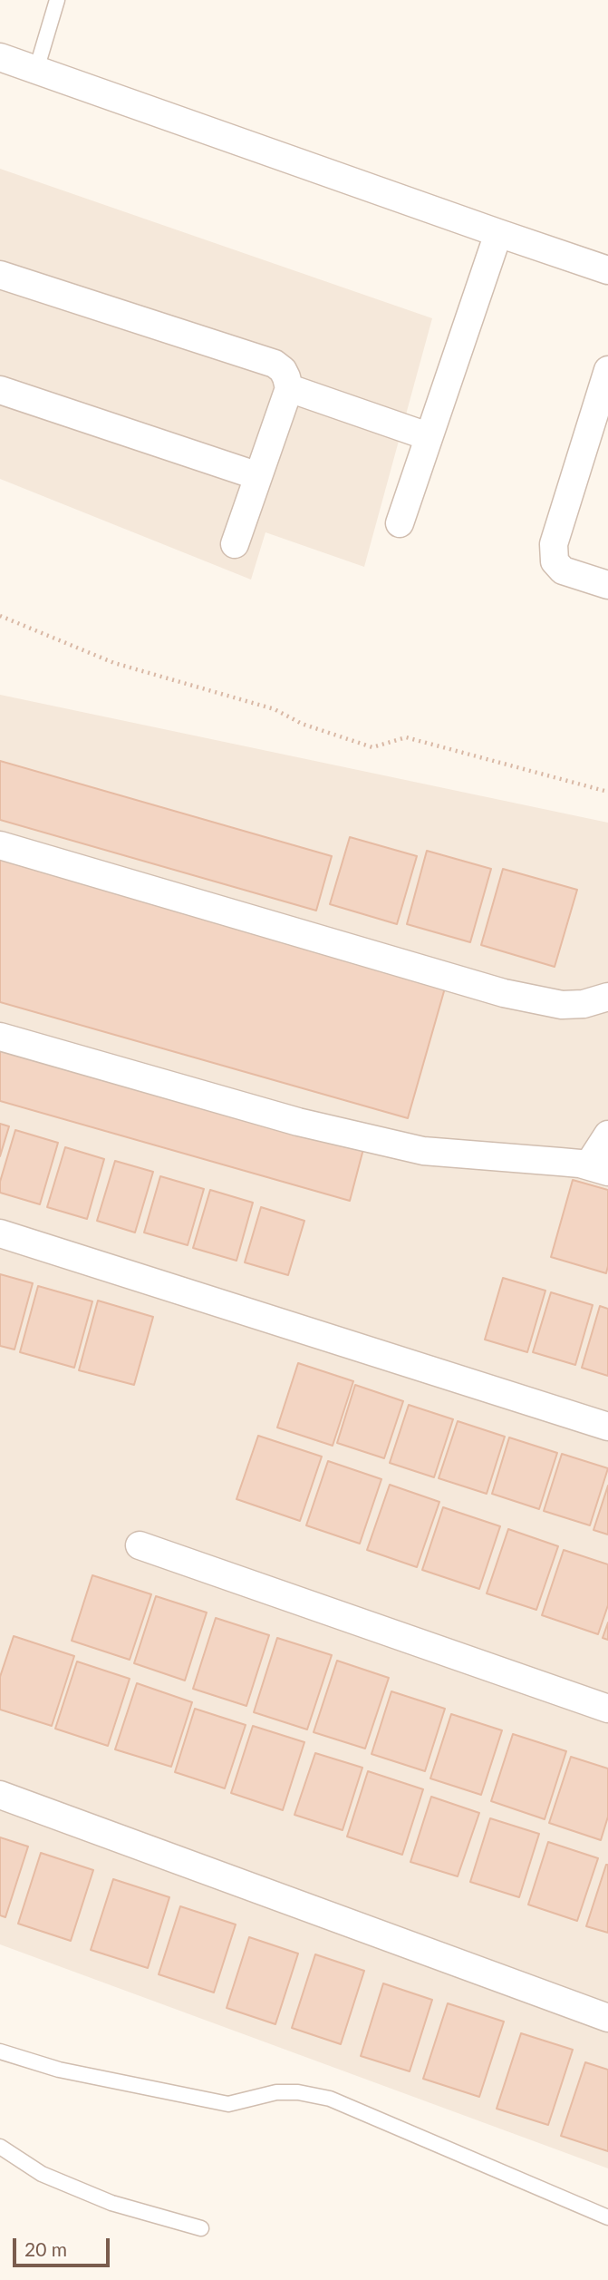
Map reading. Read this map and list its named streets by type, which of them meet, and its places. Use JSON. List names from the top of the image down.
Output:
{
  "scale_bar": "20 m"
}
